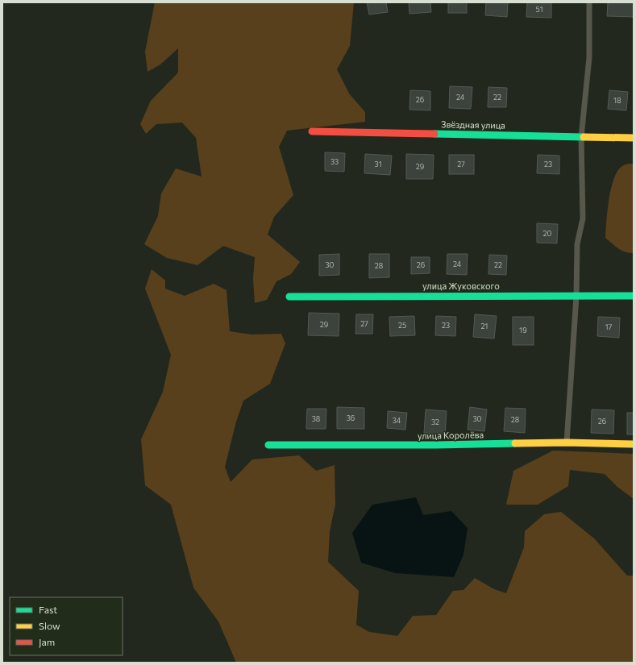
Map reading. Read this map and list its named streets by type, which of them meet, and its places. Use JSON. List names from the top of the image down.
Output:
{
  "streets": {
    "street": ["Звёздная улица", "улица Жуковского", "улица Королёва"]
  },
  "house_numbers": [
    "51",
    "24",
    "22",
    "26",
    "18",
    "33",
    "31",
    "27",
    "23",
    "29",
    "20",
    "24",
    "30",
    "26",
    "22",
    "28",
    "27",
    "29",
    "25",
    "23",
    "21",
    "17",
    "19",
    "36",
    "38",
    "30",
    "28",
    "34",
    "26",
    "32"
  ],
  "legend": ["Fast", "Slow", "Jam"]
}
